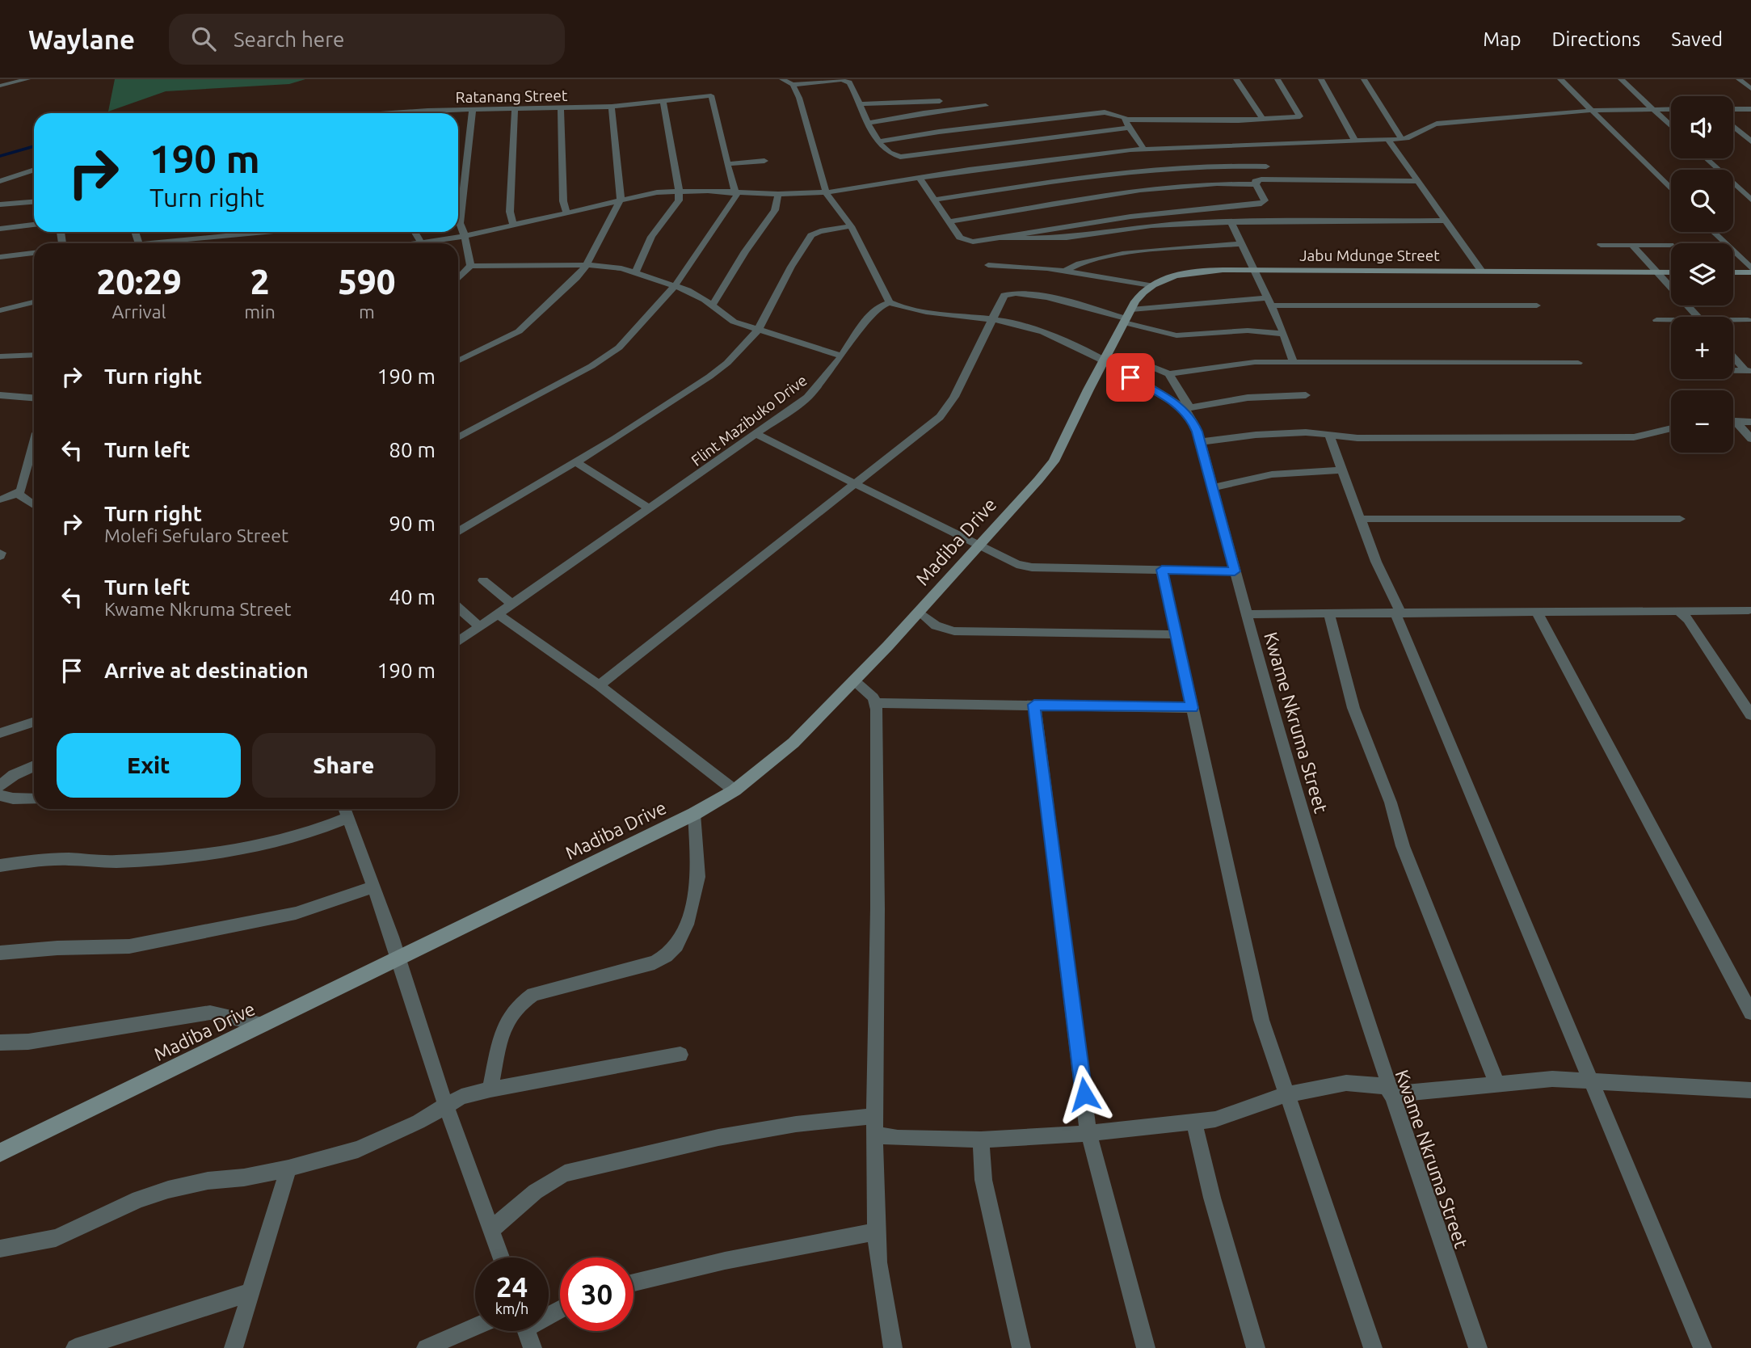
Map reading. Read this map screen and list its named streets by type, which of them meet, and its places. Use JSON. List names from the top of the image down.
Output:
{
  "streets": {
    "street": [
      "Ratanang Street",
      "Jabu Mdunge Street",
      "Flint Mazibuko Drive",
      "Madiba Drive",
      "Kwame Nkruma Street"
    ]
  },
  "crossings": [
    ["Jabu Mdunge Street", "Madiba Drive"]
  ],
  "page": {
    "header": "Waylane",
    "search": "Search here",
    "nav": ["Map", "Directions", "Saved"],
    "map_buttons": ["+", "−"],
    "turn": ["190 m", "Turn right"],
    "eta": [
      "20:29",
      "Arrival",
      "2",
      "min",
      "590",
      "m"
    ],
    "list": [
      {
        "name": "Turn right",
        "value": "190 m"
      },
      {
        "name": "Turn left",
        "value": "80 m"
      },
      {
        "name": "Turn right",
        "note": "Molefi Sefularo Street",
        "value": "90 m"
      },
      {
        "name": "Turn left",
        "note": "Kwame Nkruma Street",
        "value": "40 m"
      },
      {
        "name": "Arrive at destination",
        "value": "190 m"
      }
    ],
    "buttons": ["Exit", "Share"],
    "speed": "24 km/h",
    "limit": "30"
  }
}
